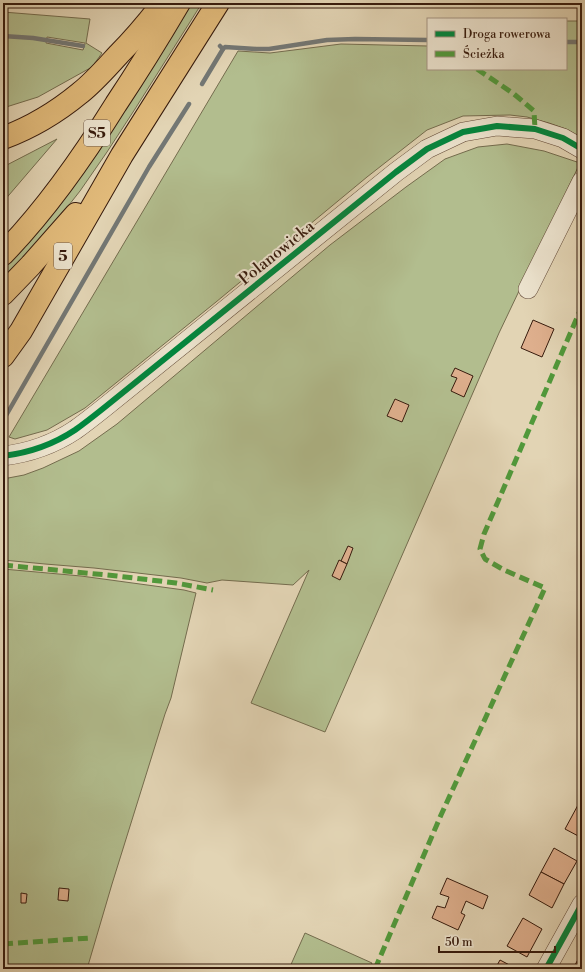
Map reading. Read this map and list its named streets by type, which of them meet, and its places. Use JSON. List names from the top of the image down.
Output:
{
  "streets": {
    "highway": ["S5", "5"],
    "street": ["Polanowicka"]
  },
  "crossings": [
    ["S5", "5"]
  ],
  "legend": ["Droga rowerowa", "Ścieżka"],
  "scale_bar": "50 m"
}
